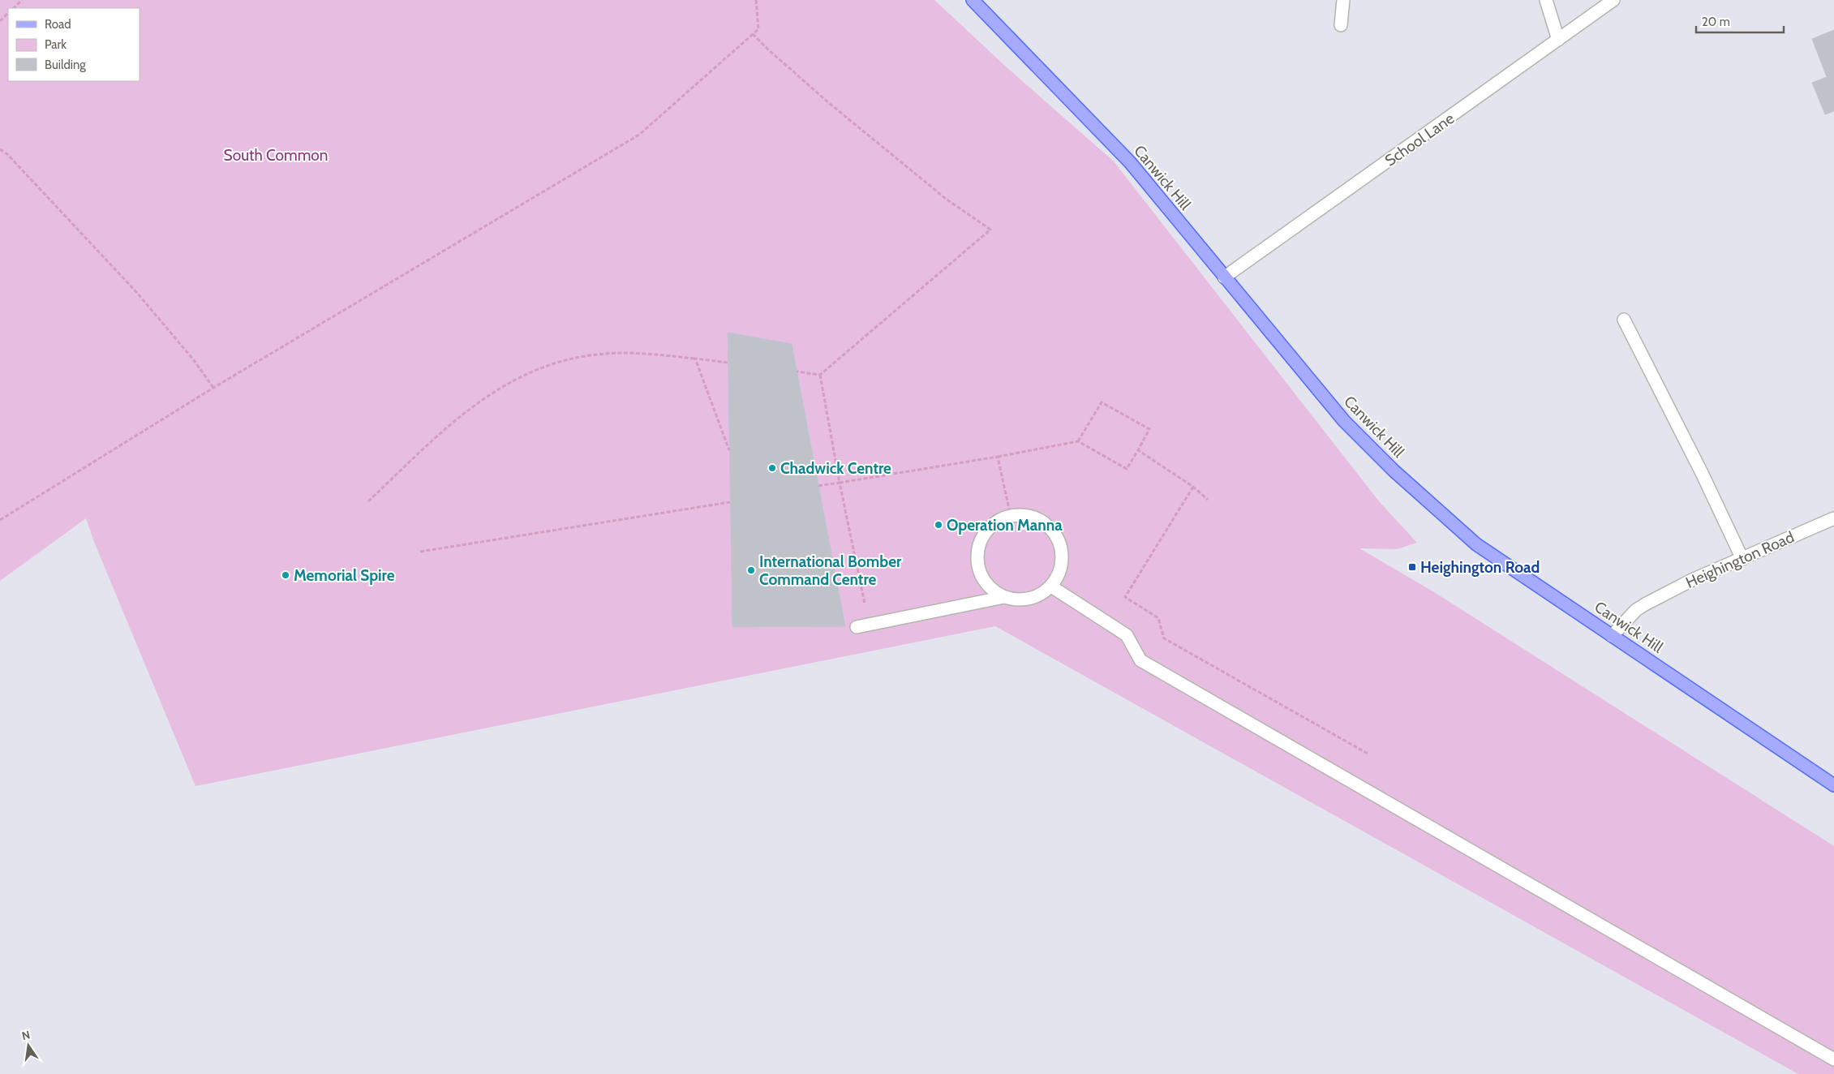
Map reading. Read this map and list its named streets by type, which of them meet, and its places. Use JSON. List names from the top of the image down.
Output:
{
  "streets": {
    "main road": ["Canwick Hill"],
    "street": ["School Lane", "Heighington Road"]
  },
  "crossings": [
    ["School Lane", "Canwick Hill"],
    ["Canwick Hill", "Heighington Road"]
  ],
  "parks": ["South Common"],
  "places": {
    "other": [
      "Chadwick Centre",
      "Operation Manna",
      "International Bomber Command Centre",
      "Memorial Spire"
    ],
    "transit": ["Heighington Road"]
  },
  "legend": ["Road", "Park", "Building"],
  "scale_bar": "20 m",
  "north": "top"
}
